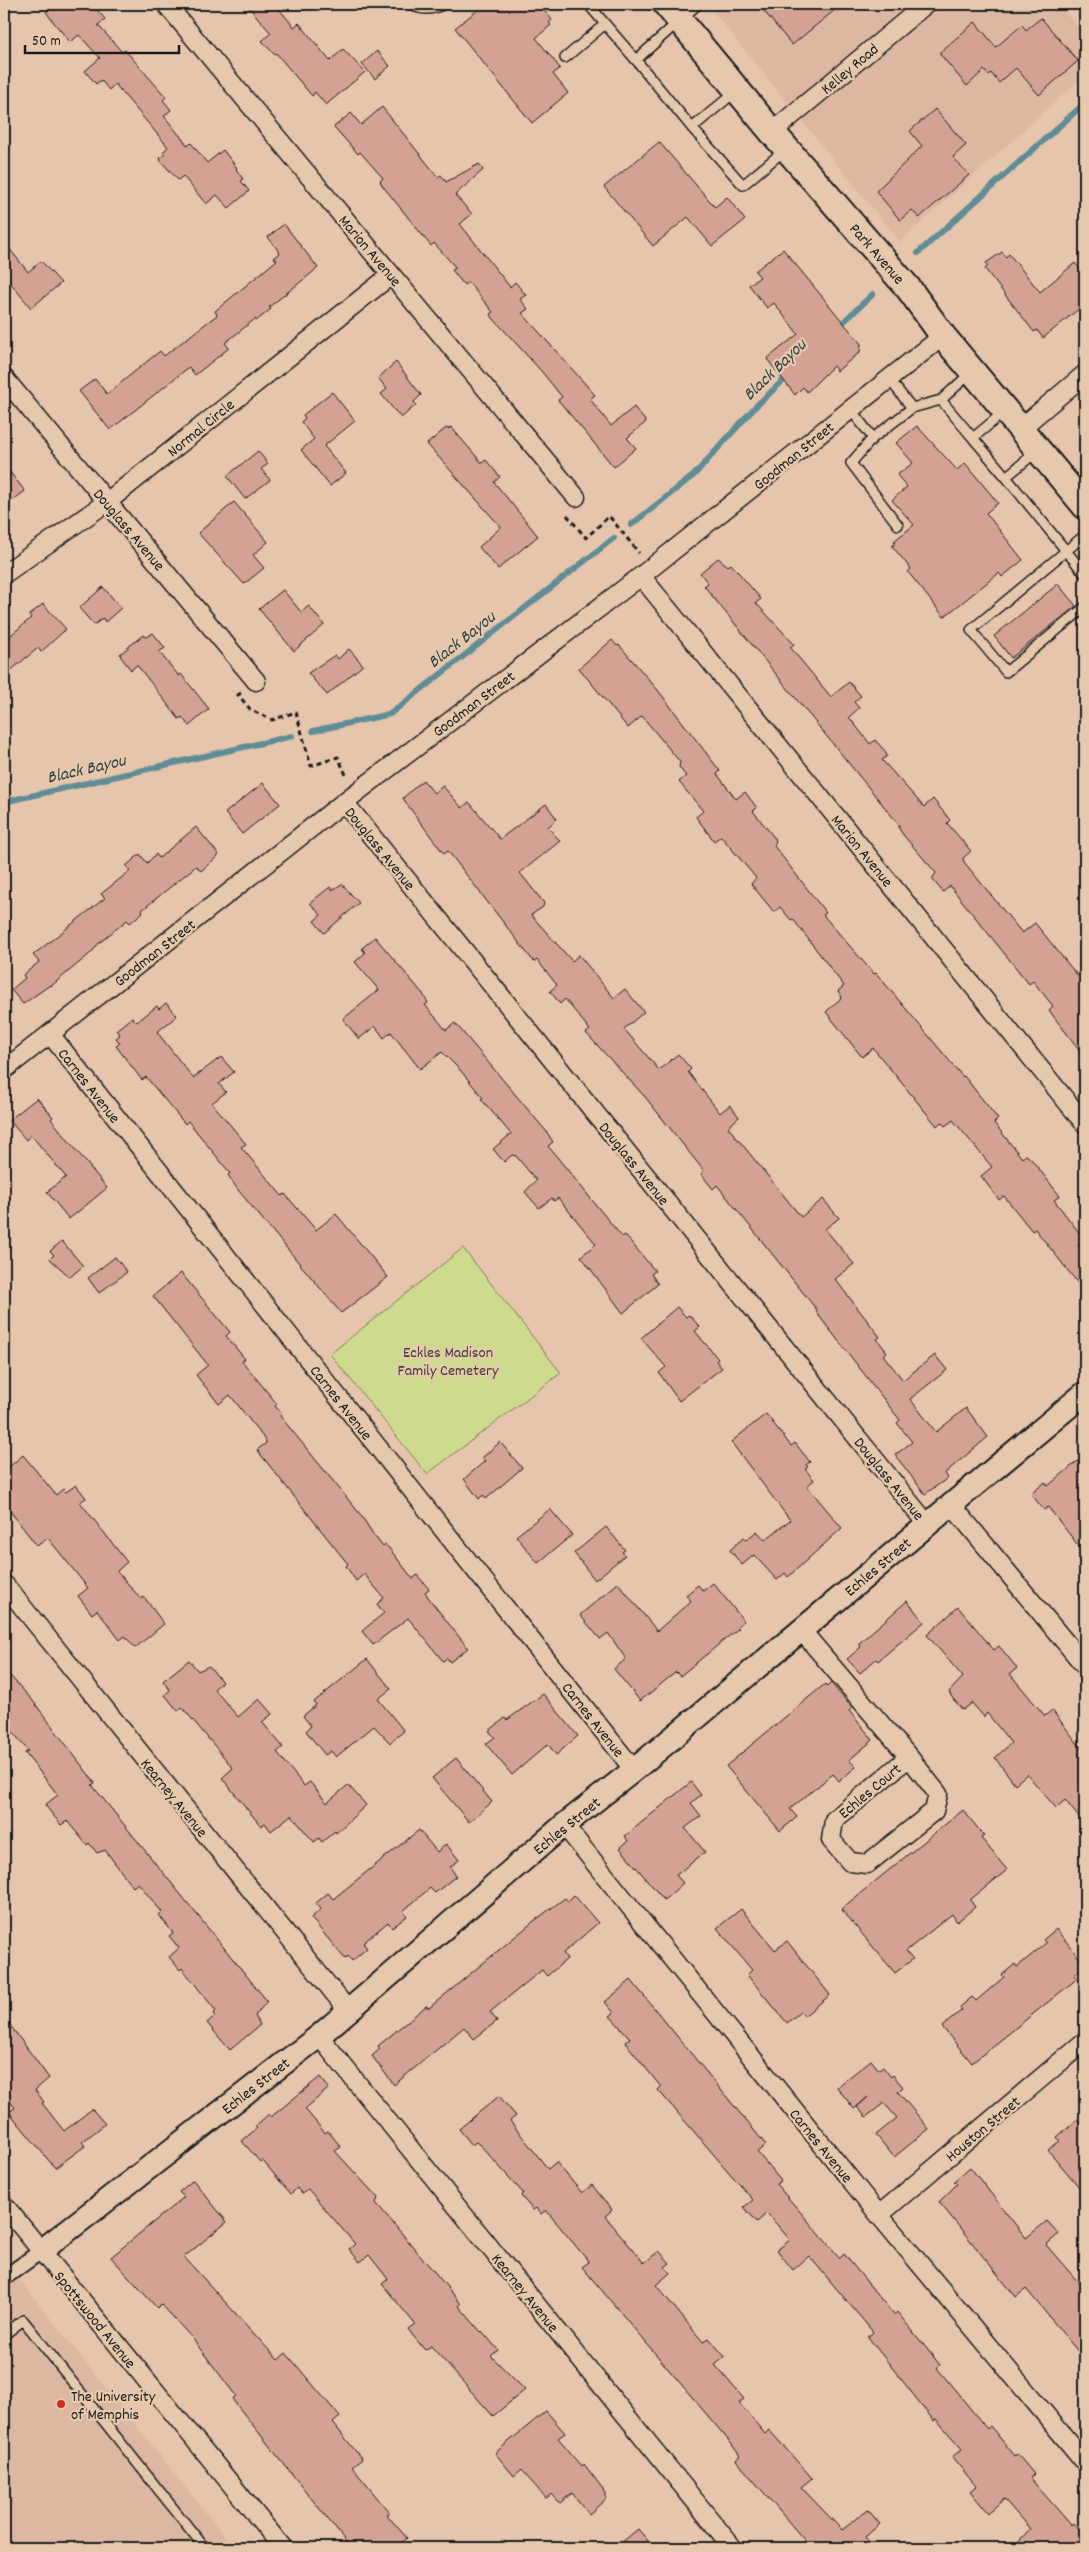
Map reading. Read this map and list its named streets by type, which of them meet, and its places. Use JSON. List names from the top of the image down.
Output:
{
  "streets": {
    "main road": ["Park Avenue"],
    "street": [
      "Kelley Road",
      "Marion Avenue",
      "Normal Circle",
      "Goodman Street",
      "Douglass Avenue",
      "Carnes Avenue",
      "Echles Street",
      "Echles Court",
      "Kearney Avenue",
      "Houston Street",
      "Spottswood Avenue"
    ]
  },
  "crossings": [
    ["Kelley Road", "Park Avenue"],
    ["Marion Avenue", "Normal Circle"],
    ["Marion Avenue", "Goodman Street"],
    ["Park Avenue", "Goodman Street"],
    ["Normal Circle", "Douglass Avenue"],
    ["Goodman Street", "Douglass Avenue"],
    ["Goodman Street", "Carnes Avenue"],
    ["Douglass Avenue", "Echles Street"],
    ["Carnes Avenue", "Echles Street"],
    ["Carnes Avenue", "Houston Street"],
    ["Echles Street", "Echles Court"],
    ["Echles Street", "Kearney Avenue"],
    ["Echles Street", "Spottswood Avenue"]
  ],
  "water": ["Black Bayou"],
  "parks": ["Eckles Madison Family Cemetery"],
  "places": ["The University of Memphis"],
  "scale_bar": "50 m"
}
